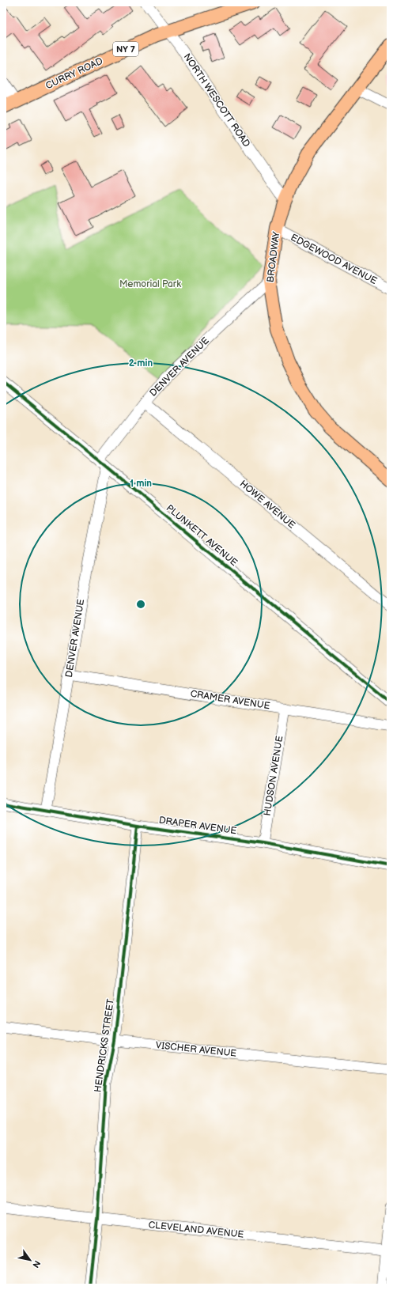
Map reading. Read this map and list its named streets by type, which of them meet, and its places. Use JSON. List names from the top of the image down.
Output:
{
  "streets": {
    "main road": ["NY 7", "CURRY ROAD", "BROADWAY"],
    "street": [
      "NORTH WESCOTT ROAD",
      "EDGEWOOD AVENUE",
      "DENVER AVENUE",
      "HOWE AVENUE",
      "PLUNKETT AVENUE",
      "CRAMER AVENUE",
      "HUDSON AVENUE",
      "DRAPER AVENUE",
      "HENDRICKS STREET",
      "VISCHER AVENUE",
      "CLEVELAND AVENUE"
    ]
  },
  "crossings": [
    ["CURRY ROAD", "NORTH WESCOTT ROAD"],
    ["NORTH WESCOTT ROAD", "BROADWAY"],
    ["BROADWAY", "EDGEWOOD AVENUE"],
    ["BROADWAY", "DENVER AVENUE"],
    ["DENVER AVENUE", "HOWE AVENUE"],
    ["DENVER AVENUE", "PLUNKETT AVENUE"],
    ["DENVER AVENUE", "CRAMER AVENUE"],
    ["DENVER AVENUE", "DRAPER AVENUE"],
    ["CRAMER AVENUE", "HUDSON AVENUE"],
    ["HUDSON AVENUE", "DRAPER AVENUE"],
    ["DRAPER AVENUE", "HENDRICKS STREET"],
    ["HENDRICKS STREET", "VISCHER AVENUE"],
    ["HENDRICKS STREET", "CLEVELAND AVENUE"]
  ],
  "parks": ["Memorial Park"],
  "north": "bottom right",
  "rings": ["2 min", "1 min"]
}
